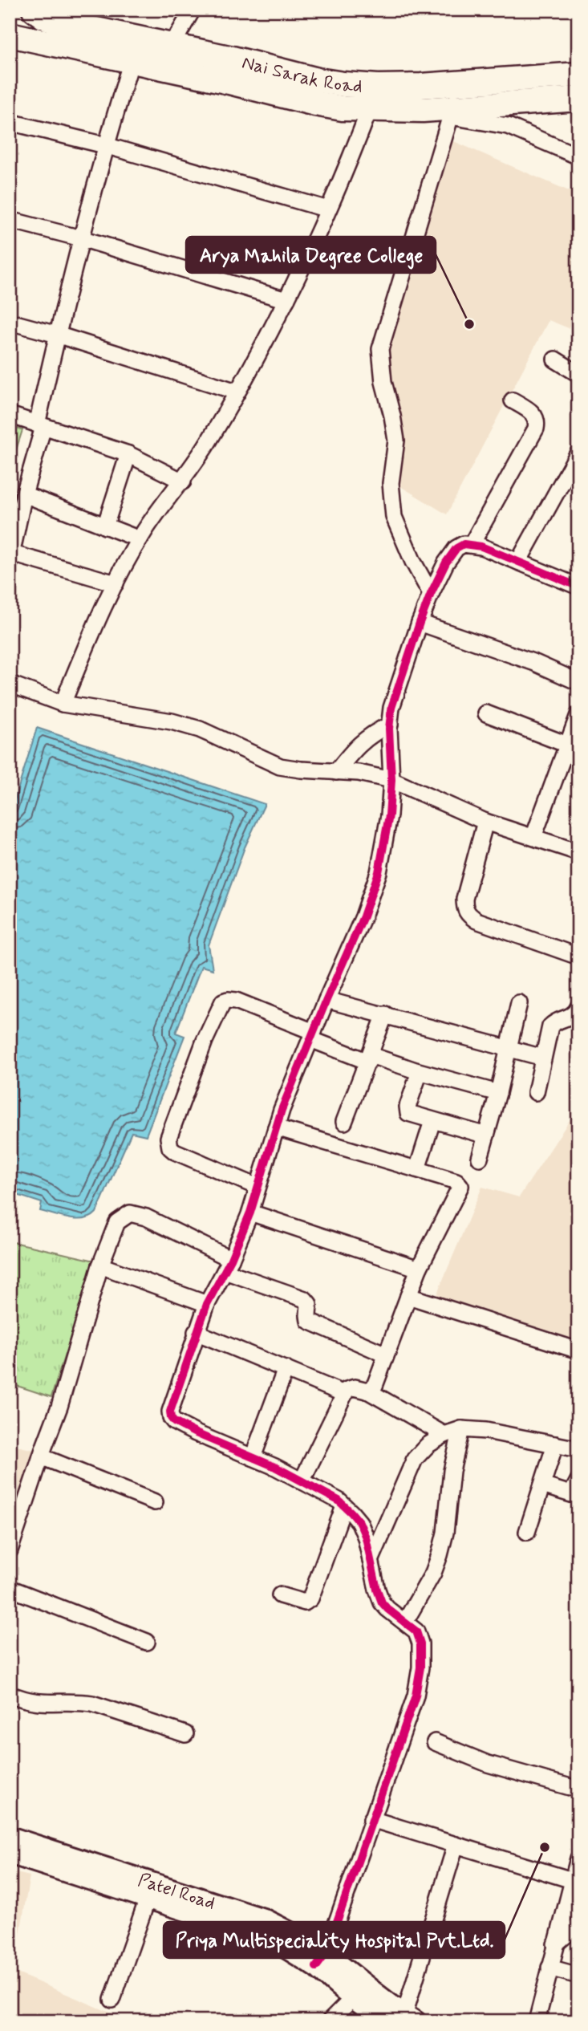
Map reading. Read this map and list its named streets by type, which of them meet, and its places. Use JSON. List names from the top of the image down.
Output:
{
  "streets": {
    "main road": ["Nai Sarak Road"],
    "street": ["Patel Road"]
  },
  "places": ["Arya Mahila Degree College", "Priya Multispeciality Hospital Pvt.Ltd."]
}
